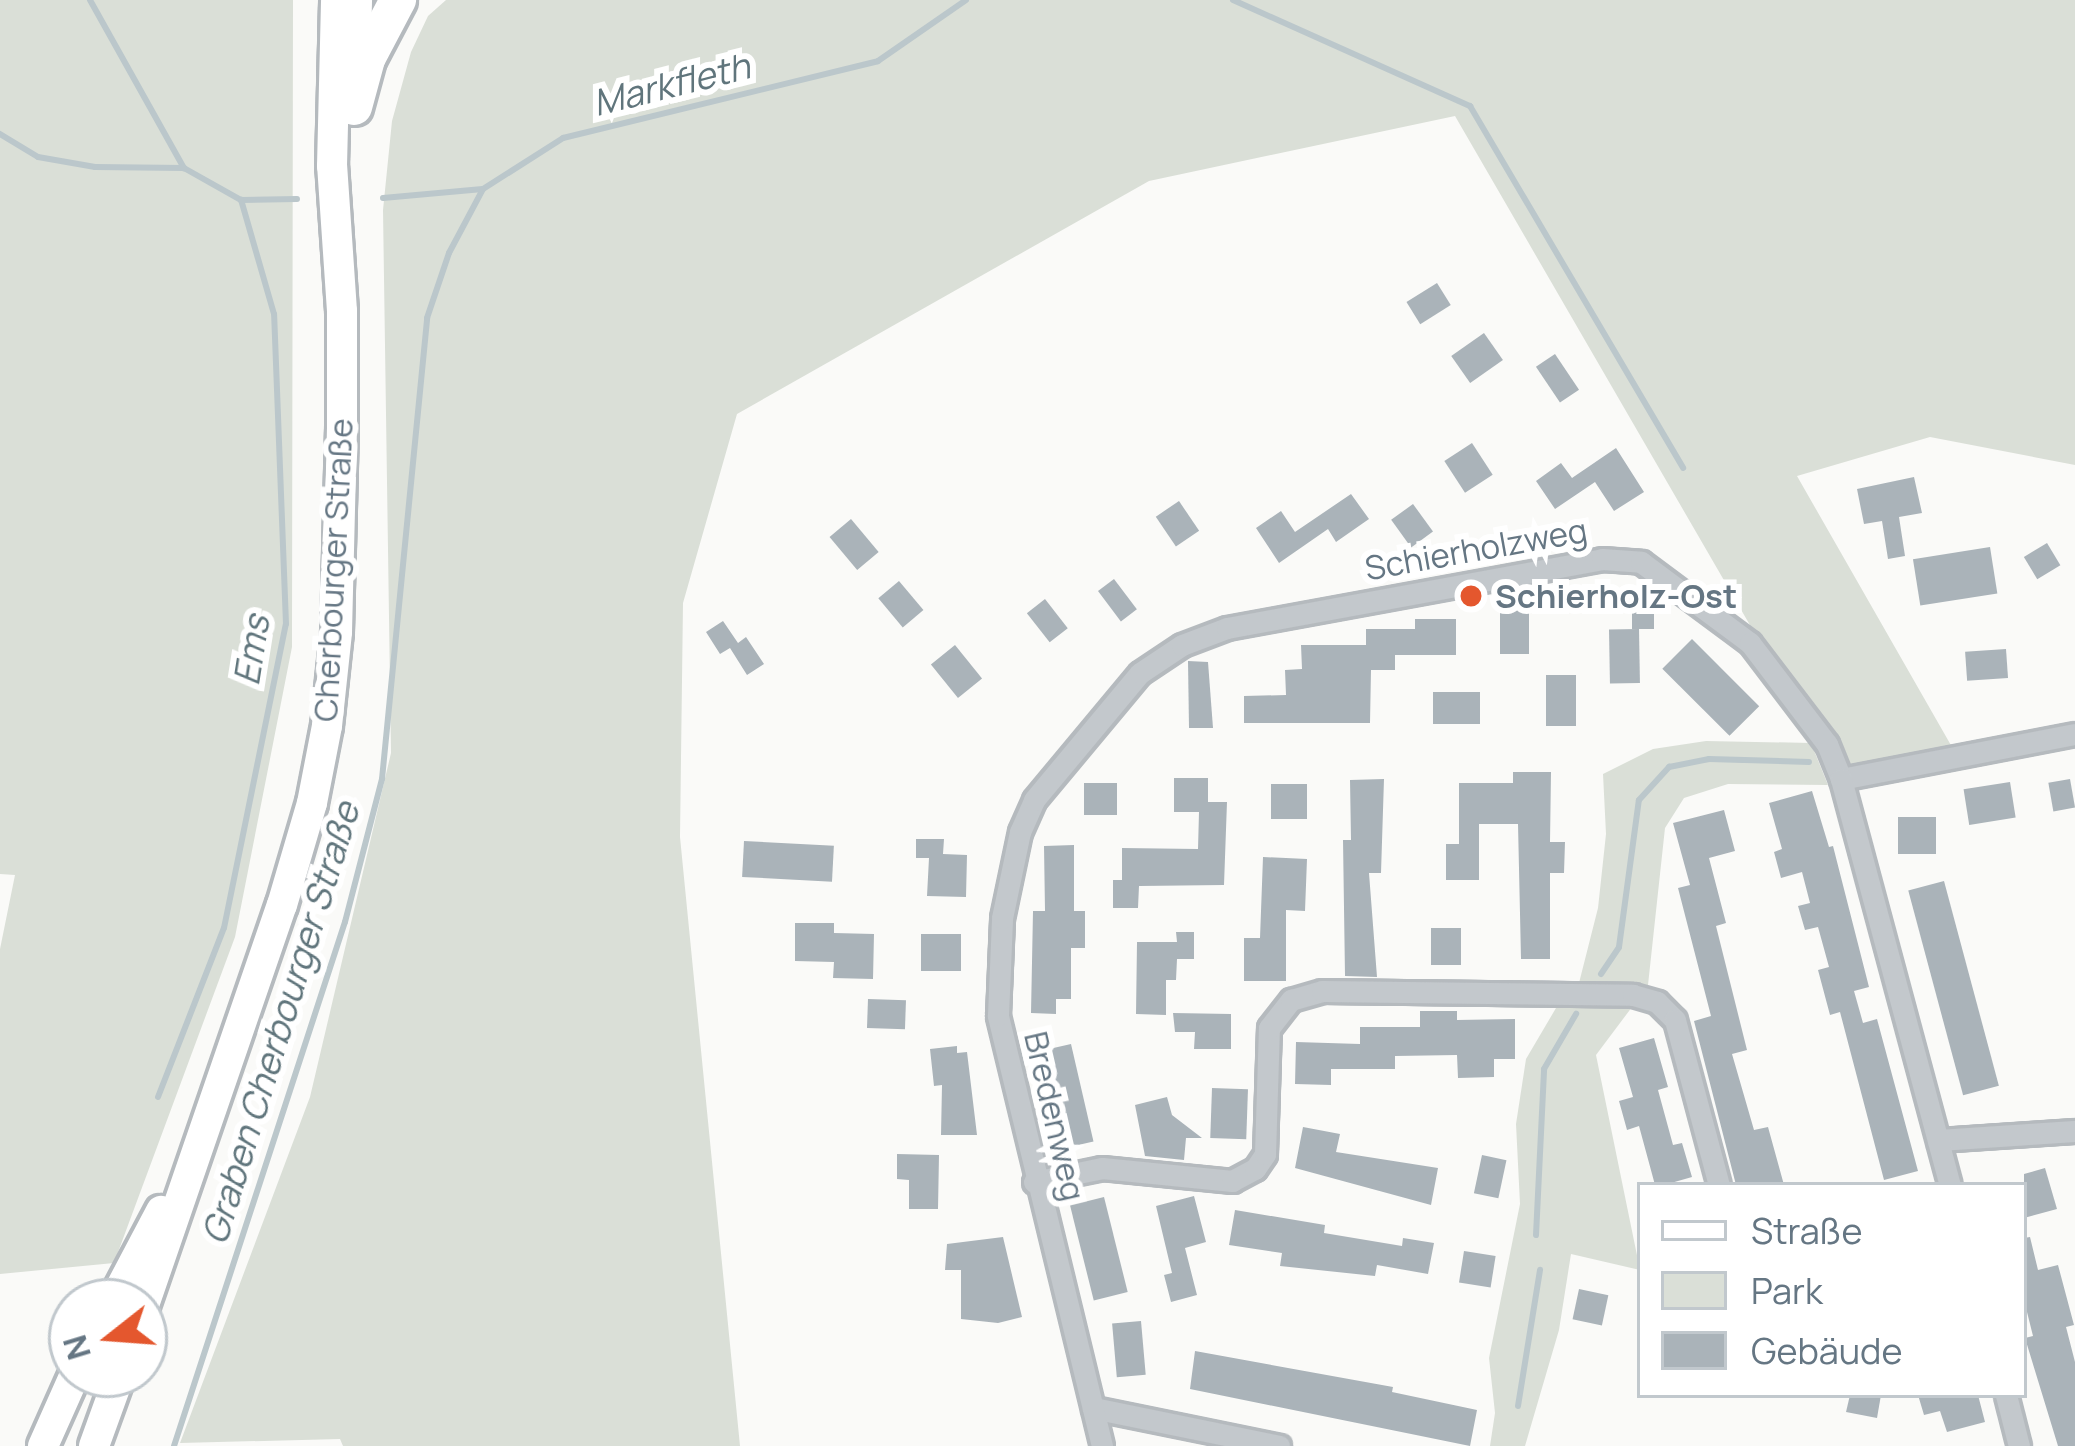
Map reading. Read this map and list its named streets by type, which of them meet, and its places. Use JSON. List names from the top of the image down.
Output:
{
  "streets": {
    "main road": ["Cherbourger Straße"],
    "street": ["Schierholzweg", "Bredenweg"]
  },
  "crossings": [
    ["Schierholzweg", "Bredenweg"]
  ],
  "water": ["Markfleth", "Ems", "Graben Cherbourger Straße"],
  "places": ["Schierholz-Ost"],
  "legend": ["Straße", "Park", "Gebäude"],
  "north": "left"
}
